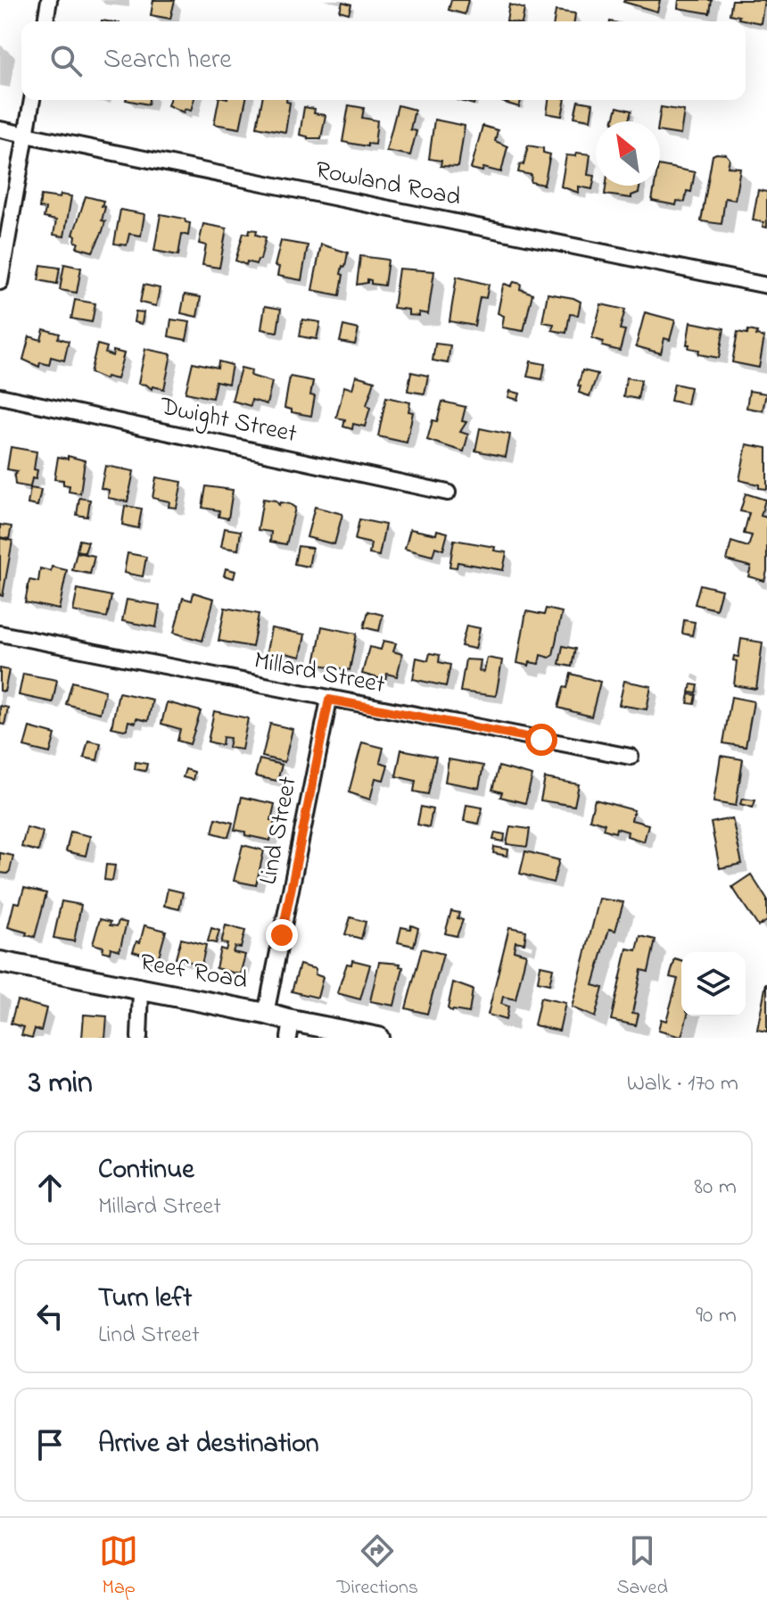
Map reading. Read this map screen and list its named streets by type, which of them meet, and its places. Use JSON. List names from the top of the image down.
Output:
{
  "streets": {
    "street": [
      "Rowland Road",
      "Dwight Street",
      "Millard Street",
      "Lind Street",
      "Reef Road"
    ]
  },
  "crossings": [
    ["Millard Street", "Lind Street"],
    ["Lind Street", "Reef Road"]
  ],
  "north": "top left",
  "page": {
    "search": "Search here",
    "heading": ["3 min", "Walk · 170 m"],
    "list": [
      ["Continue", "Millard Street", "80 m"],
      ["Turn left", "Lind Street", "90 m"],
      "Arrive at destination"
    ],
    "nav": ["Map", "Directions", "Saved"]
  }
}
